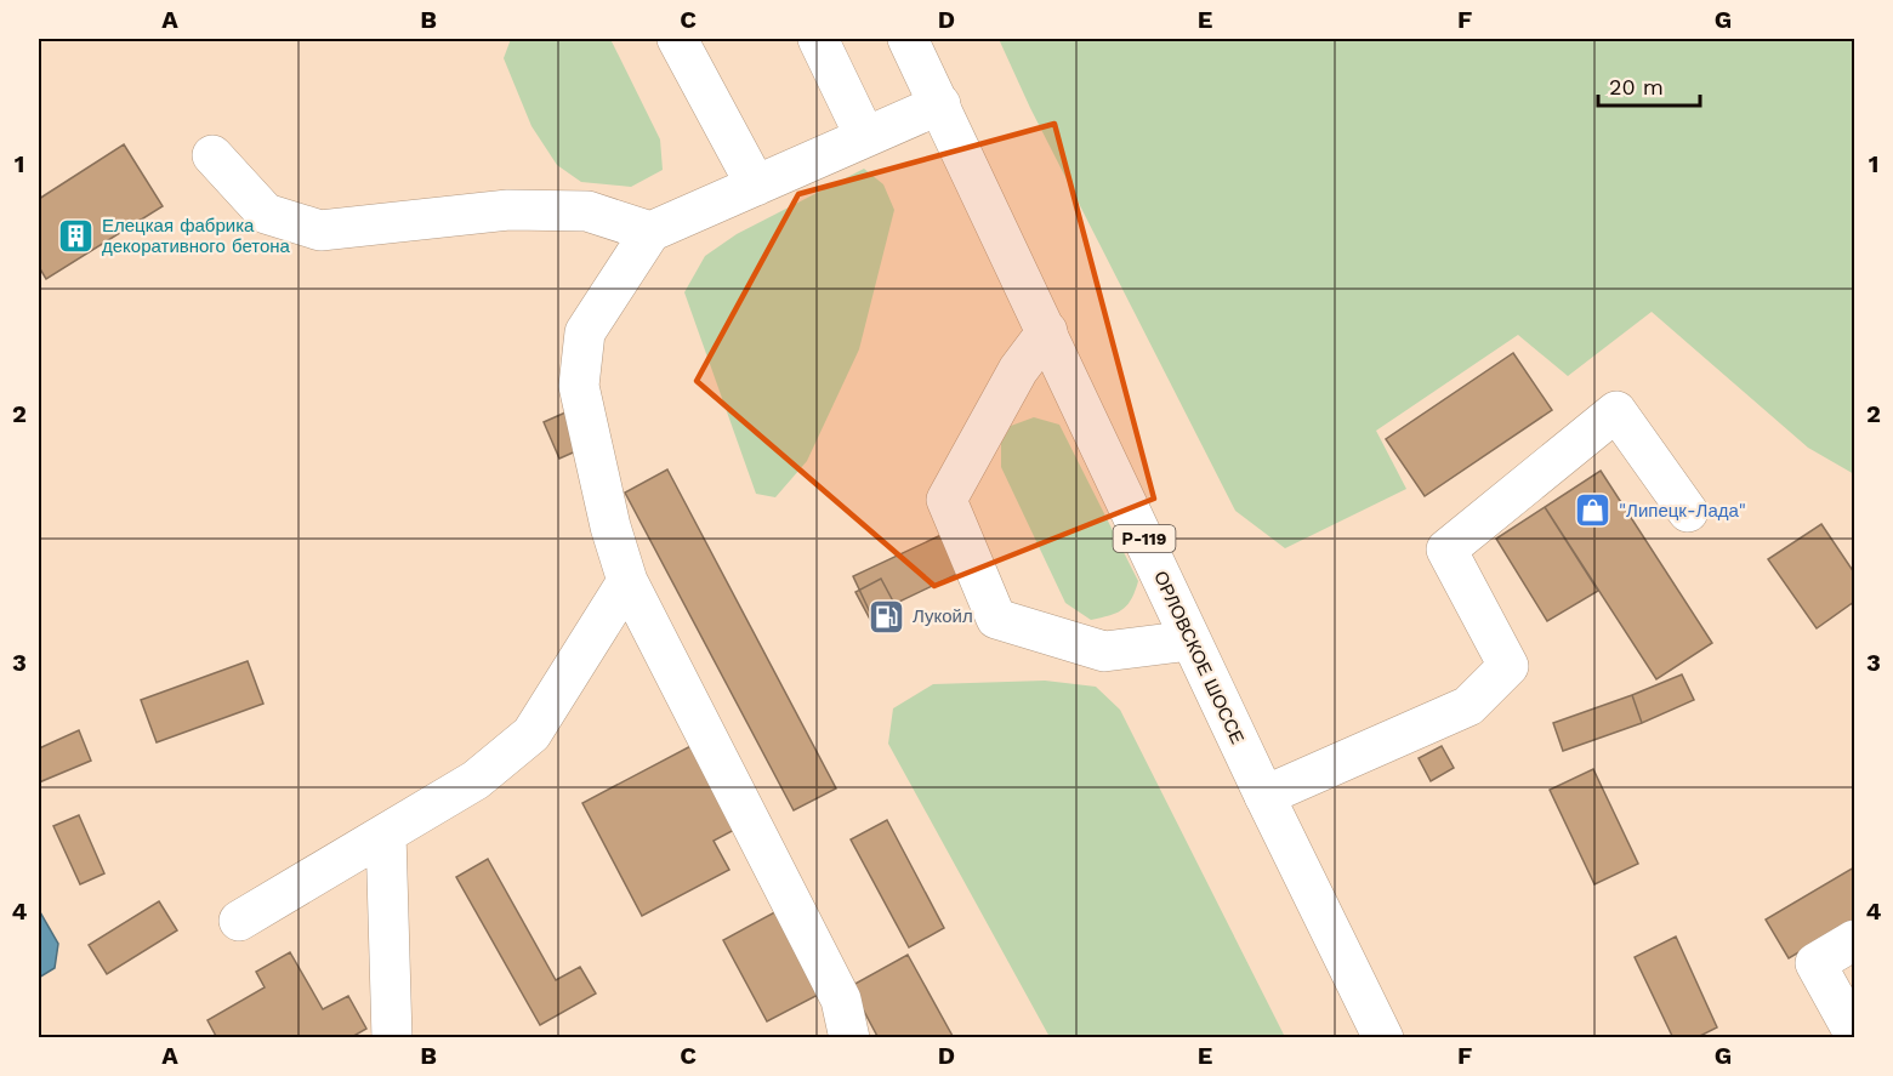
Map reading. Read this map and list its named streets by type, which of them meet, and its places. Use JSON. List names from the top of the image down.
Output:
{
  "streets": {
    "main road": ["Р-119", "ОРЛОВСКОЕ ШОССЕ"]
  },
  "places": {
    "building": ["Елецкая фабрика декоративного бетона"],
    "shop": ["\"Липецк-Лада\""],
    "fuel station": ["Лукойл"]
  },
  "scale_bar": "20 m",
  "grid": {
    "columns": [
      "A",
      "B",
      "C",
      "D",
      "E",
      "F",
      "G"
    ],
    "rows": [
      "1",
      "2",
      "3",
      "4"
    ]
  }
}
